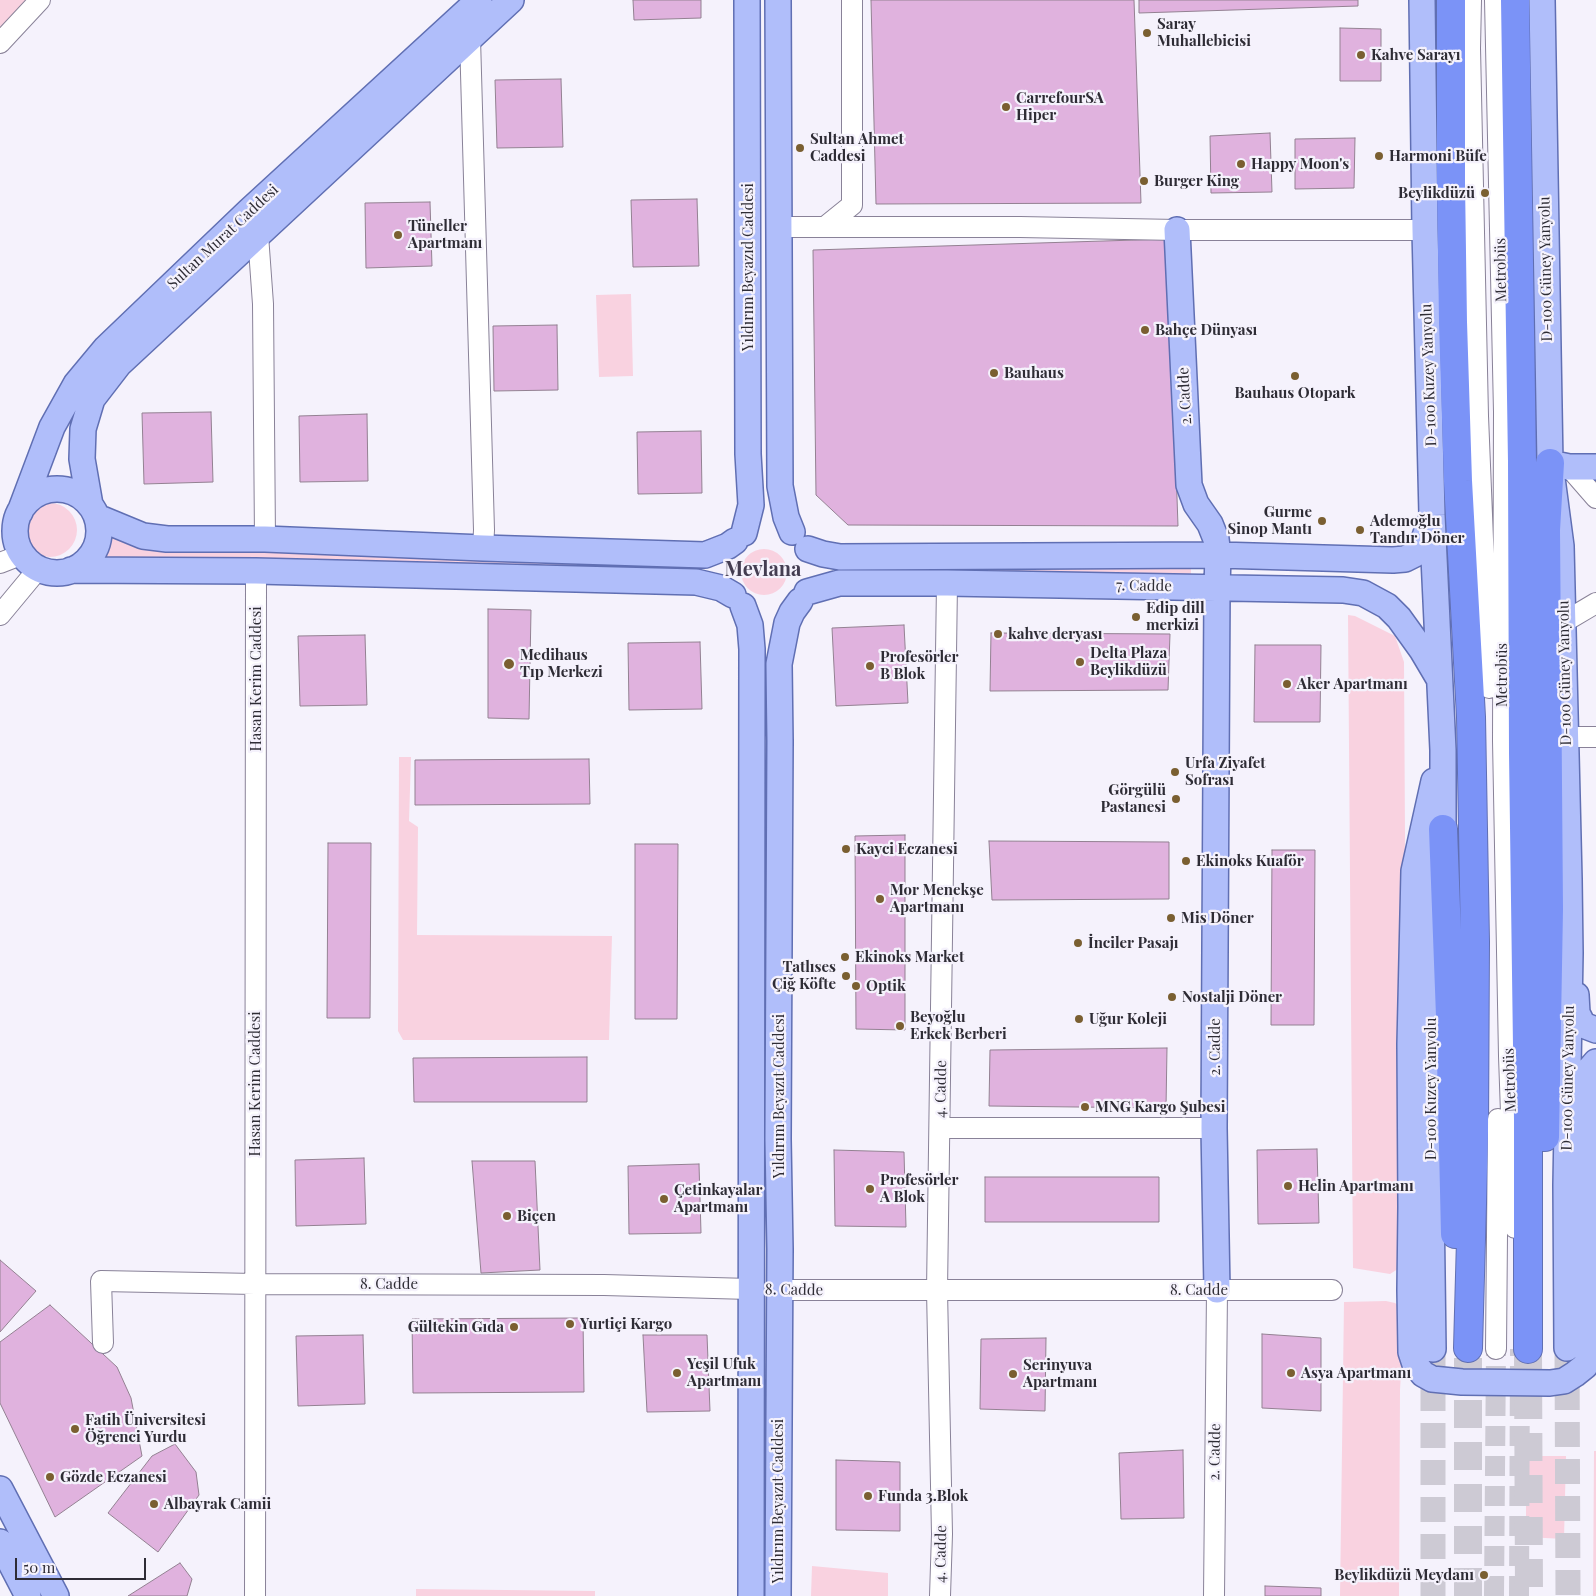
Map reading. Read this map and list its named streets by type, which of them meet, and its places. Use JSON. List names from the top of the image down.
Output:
{
  "streets": {
    "main road": [
      "Sultan Murat Caddesi",
      "Yıldırım Beyazıd Caddesi",
      "D-100 Güney Yanyolu",
      "D-100 Kuzey Yanyolu",
      "2. Cadde",
      "7. Cadde",
      "Yıldırım Beyazıt Caddesi",
      "8. Cadde"
    ],
    "street": ["Metrobüs", "Hasan Kerim Caddesi", "4. Cadde"]
  },
  "crossings": [
    ["Yıldırım Beyazıd Caddesi", "7. Cadde"],
    ["Yıldırım Beyazıd Caddesi", "Yıldırım Beyazıt Caddesi"],
    ["D-100 Kuzey Yanyolu", "7. Cadde"],
    ["2. Cadde", "7. Cadde"],
    ["2. Cadde", "8. Cadde"],
    ["7. Cadde", "4. Cadde"],
    ["7. Cadde", "Yıldırım Beyazıt Caddesi"],
    ["Hasan Kerim Caddesi", "8. Cadde"],
    ["4. Cadde", "8. Cadde"],
    ["Yıldırım Beyazıt Caddesi", "8. Cadde"]
  ],
  "districts": ["Mevlana"],
  "places": [
    "Saray Muhallebicisi",
    "Kahve Sarayı",
    "CarrefourSA Hiper",
    "Sultan Ahmet Caddesi",
    "Harmoni Büfe",
    "Happy Moon's",
    "Burger King",
    "Beylikdüzü",
    "Tüneller Apartmanı",
    "Bahçe Dünyası",
    "Bauhaus",
    "Bauhaus Otopark",
    "Gurme Sinop Mantı",
    "Ademoğlu Tandır Döner",
    "Edip dill merkizi",
    "kahve deryası",
    "Delta Plaza Beylikdüzü",
    "Medihaus Tıp Merkezi",
    "Profesörler B Blok",
    "Aker Apartmanı",
    "Urfa Ziyafet Sofrası",
    "Görgülü Pastanesi",
    "Kayci Eczanesi",
    "Ekinoks Kuaför",
    "Mor Menekşe Apartmanı",
    "Mis Döner",
    "İnciler Pasajı",
    "Ekinoks Market",
    "Tatlıses Çiğ Köfte",
    "Optik",
    "Nostalji Döner",
    "Uğur Koleji",
    "Beyoğlu Erkek Berberi",
    "MNG Kargo Şubesi",
    "Helin Apartmanı",
    "Profesörler A Blok",
    "Çetinkayalar Apartmanı",
    "Biçen",
    "Yurtiçi Kargo",
    "Gültekin Gıda",
    "Yeşil Ufuk Apartmanı",
    "Asya Apartmanı",
    "Serinyuva Apartmanı",
    "Fatih Üniversitesi Öğrenci Yurdu",
    "Gözde Eczanesi",
    "Funda 3.Blok",
    "Albayrak Camii",
    "Beylikdüzü Meydanı"
  ],
  "scale_bar": "50 m"
}
